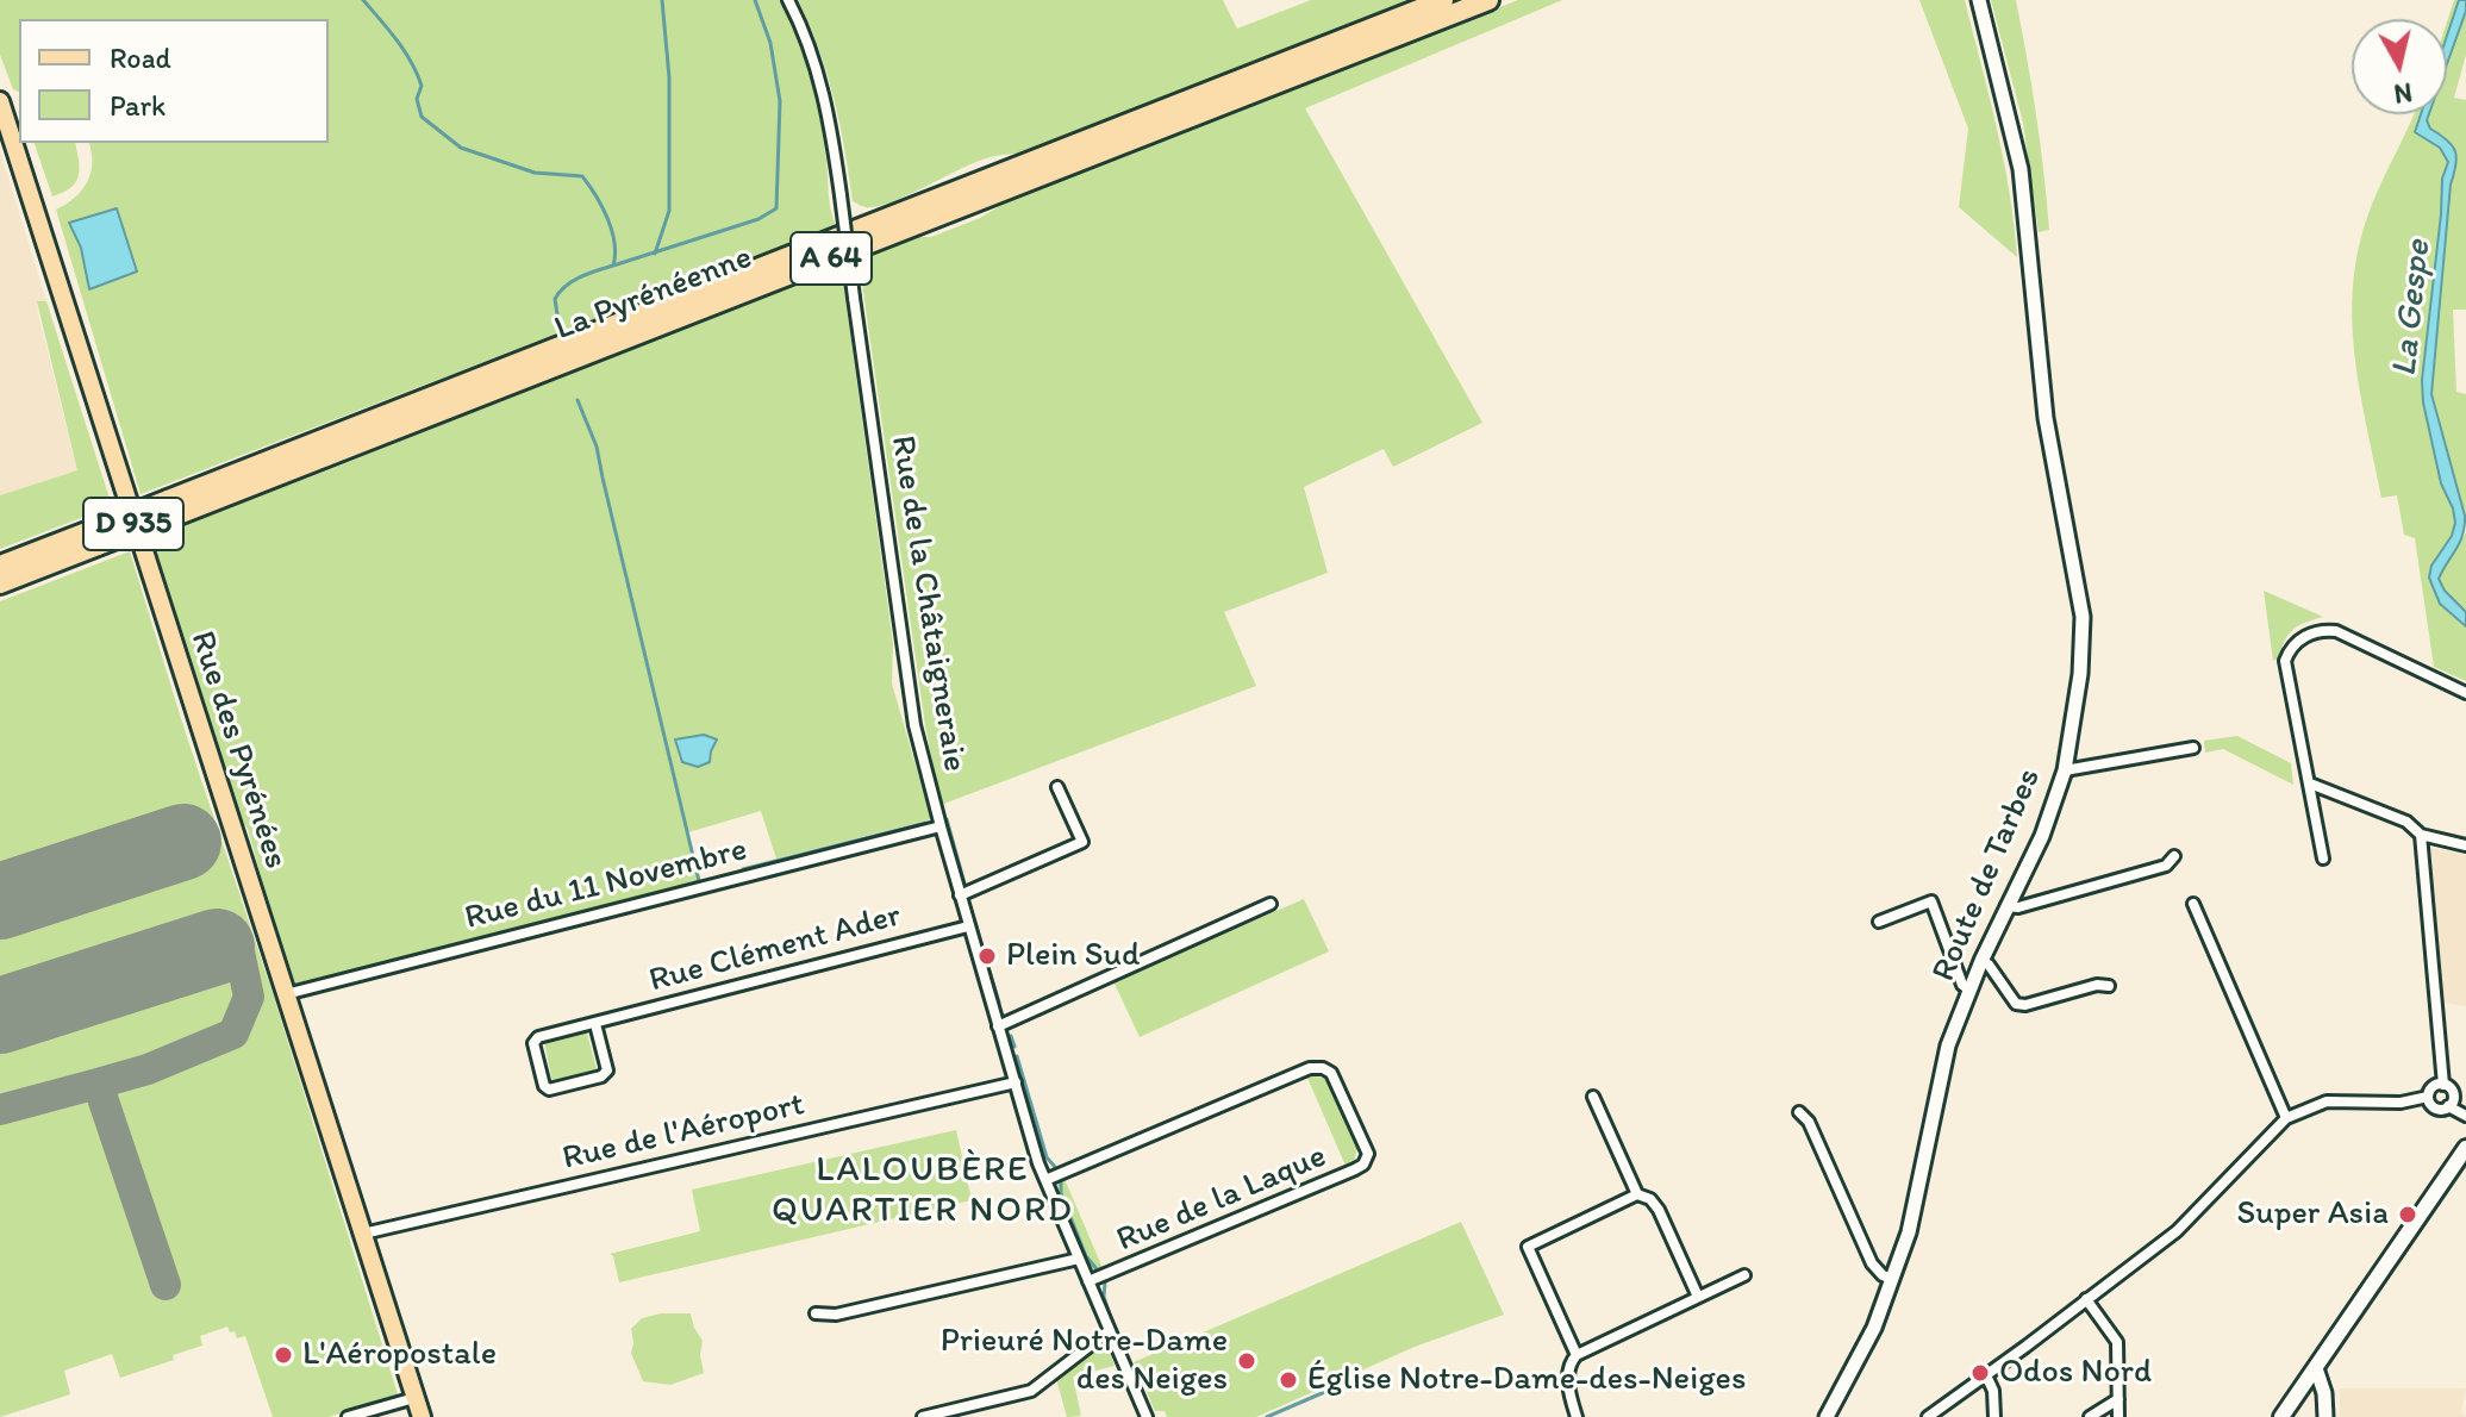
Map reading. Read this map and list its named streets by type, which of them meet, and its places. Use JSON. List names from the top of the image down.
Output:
{
  "streets": {
    "highway": ["A 64", "La Pyrénéenne"],
    "main road": ["D 935", "Rue des Pyrénées"],
    "street": [
      "Rue de la Châtaigneraie",
      "Route de Tarbes",
      "Rue du 11 Novembre",
      "Rue Clément Ader",
      "Rue de l'Aéroport",
      "Rue de la Laque"
    ]
  },
  "crossings": [
    ["Rue de la Châtaigneraie", "Rue du 11 Novembre"],
    ["Rue de la Châtaigneraie", "Rue Clément Ader"],
    ["Rue de la Châtaigneraie", "Rue de l'Aéroport"],
    ["Rue de la Châtaigneraie", "Rue de la Laque"],
    ["Rue des Pyrénées", "Rue du 11 Novembre"],
    ["Rue des Pyrénées", "Rue de l'Aéroport"]
  ],
  "districts": ["LALOUBÈRE QUARTIER NORD"],
  "water": ["La Gespe"],
  "places": [
    "Plein Sud",
    "Super Asia",
    "L'Aéropostale",
    "Prieuré Notre-Dame des Neiges",
    "Odos Nord",
    "Église Notre-Dame-des-Neiges"
  ],
  "legend": ["Road", "Park"],
  "north": "bottom"
}
